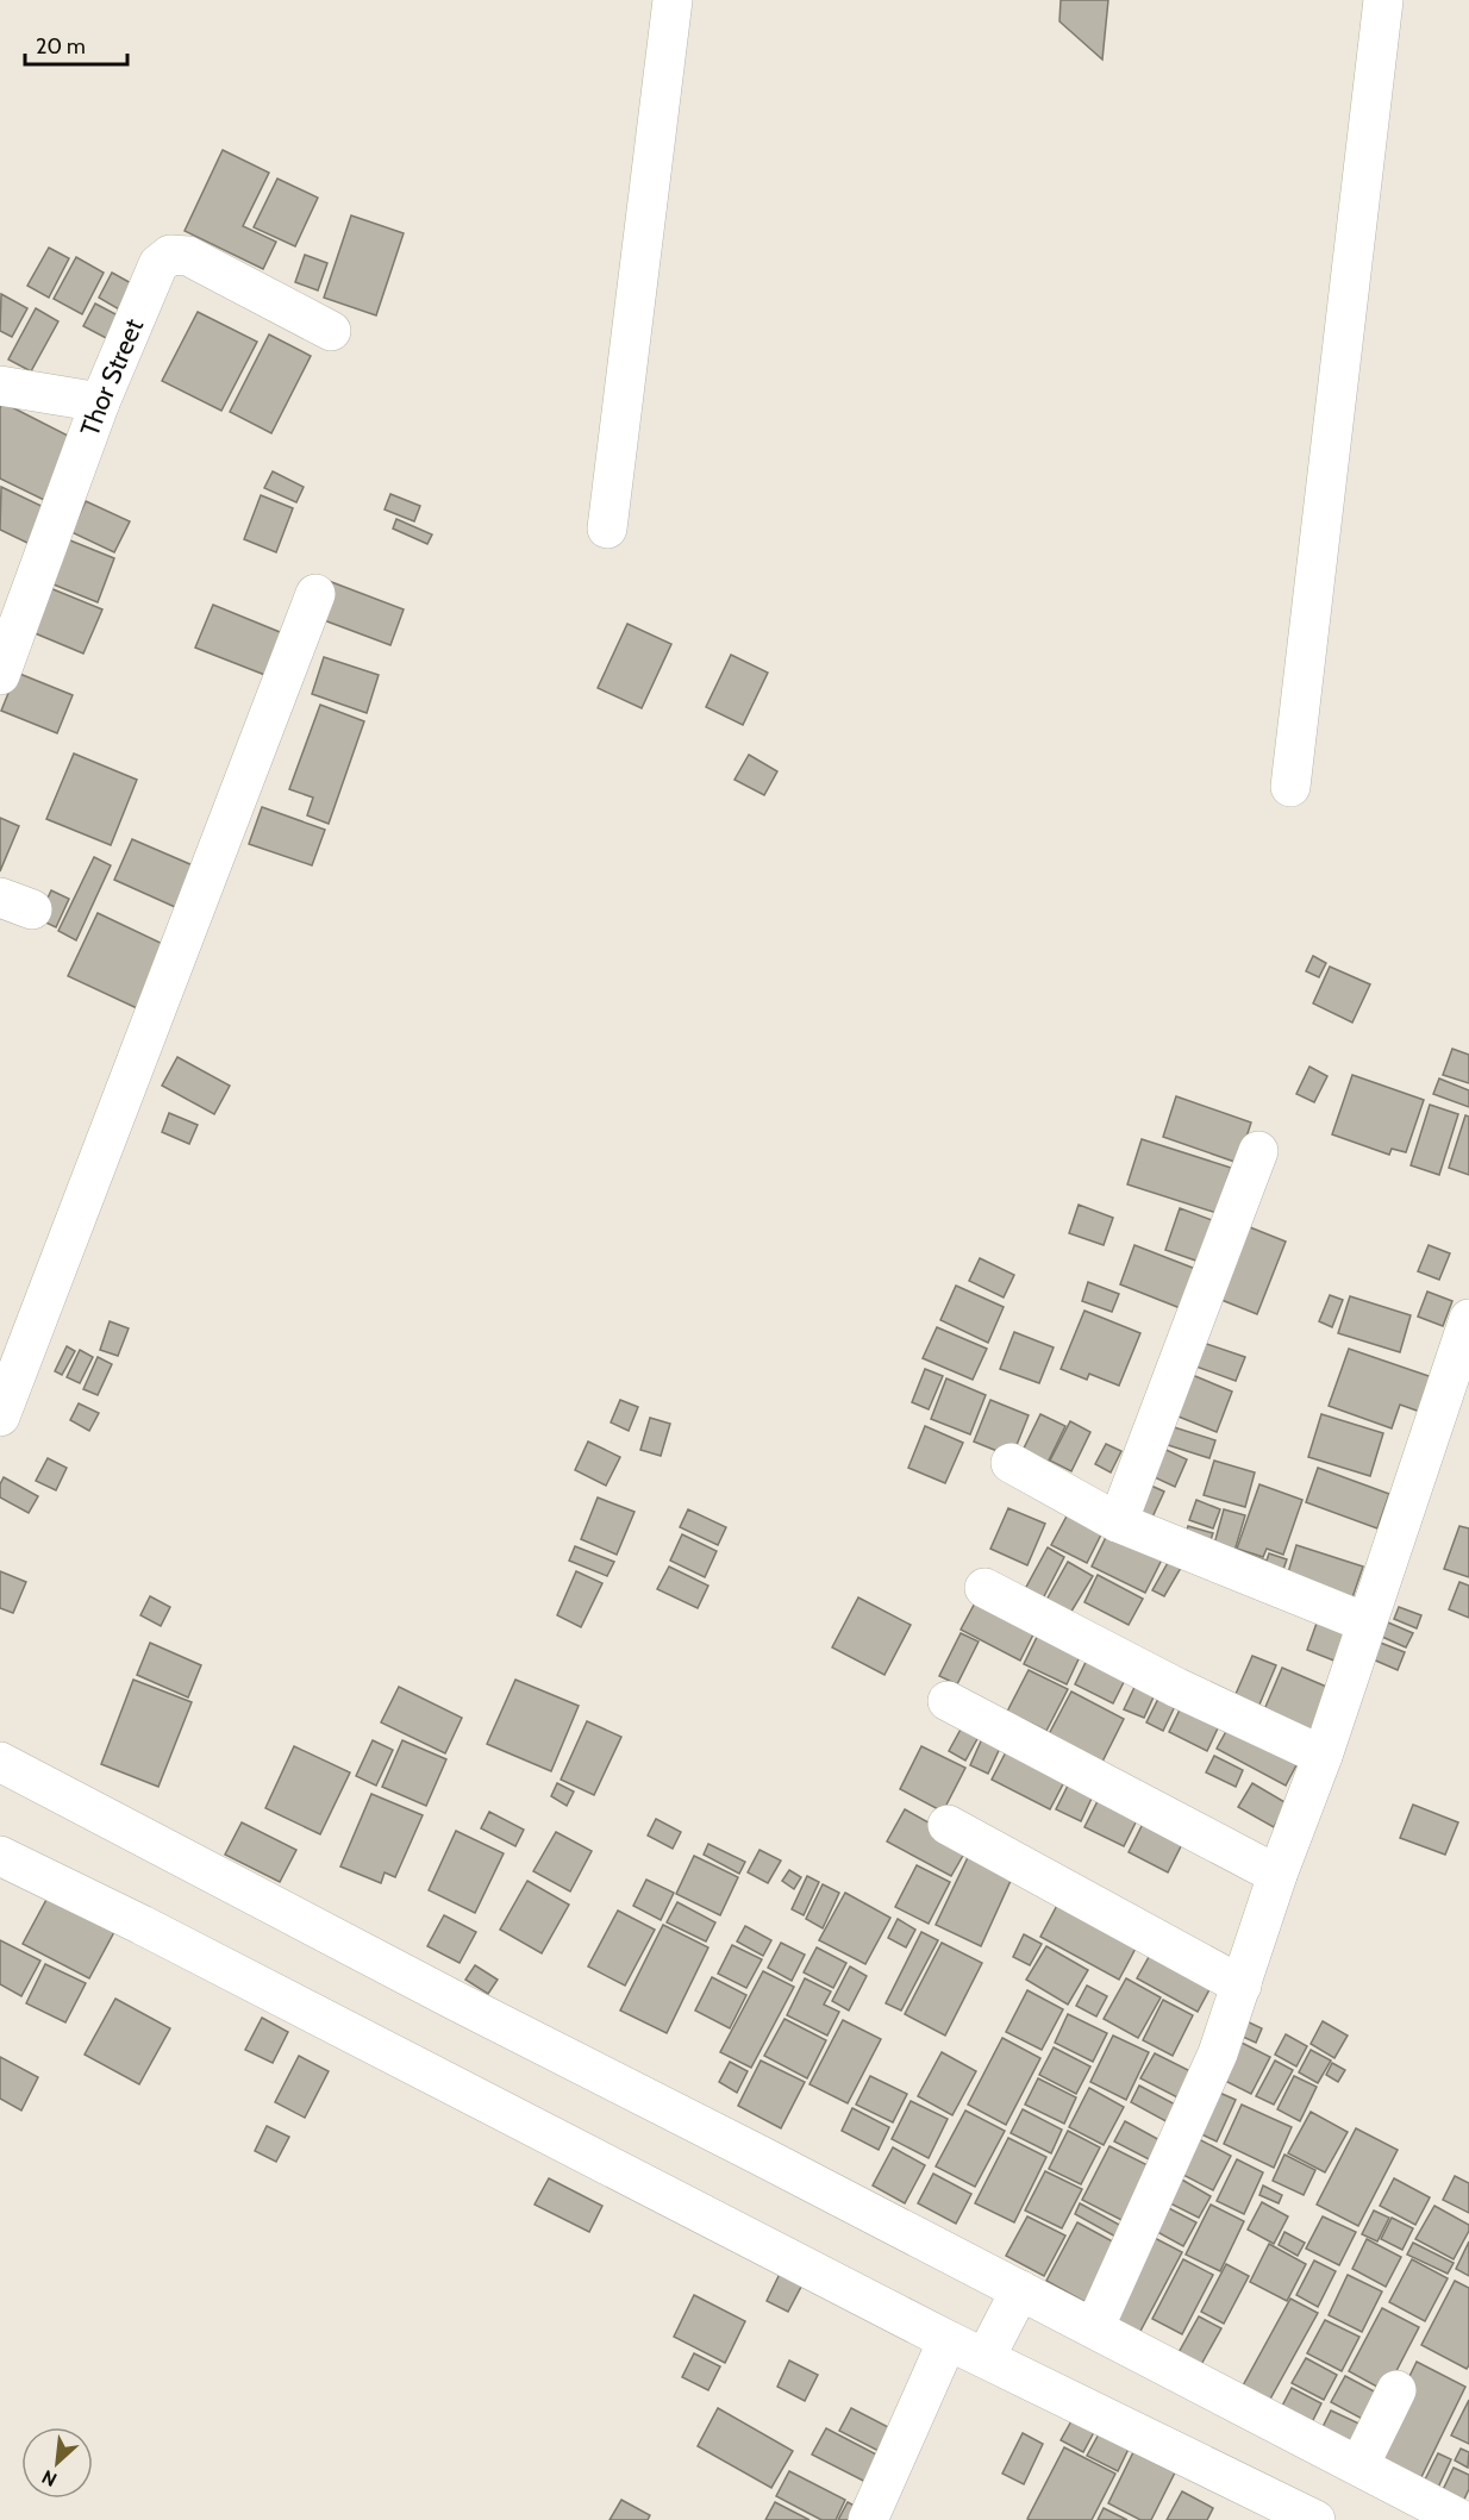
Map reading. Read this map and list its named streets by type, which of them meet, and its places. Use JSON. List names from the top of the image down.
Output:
{
  "streets": {
    "street": ["Thor Street"]
  },
  "scale_bar": "20 m",
  "north": "bottom left"
}
